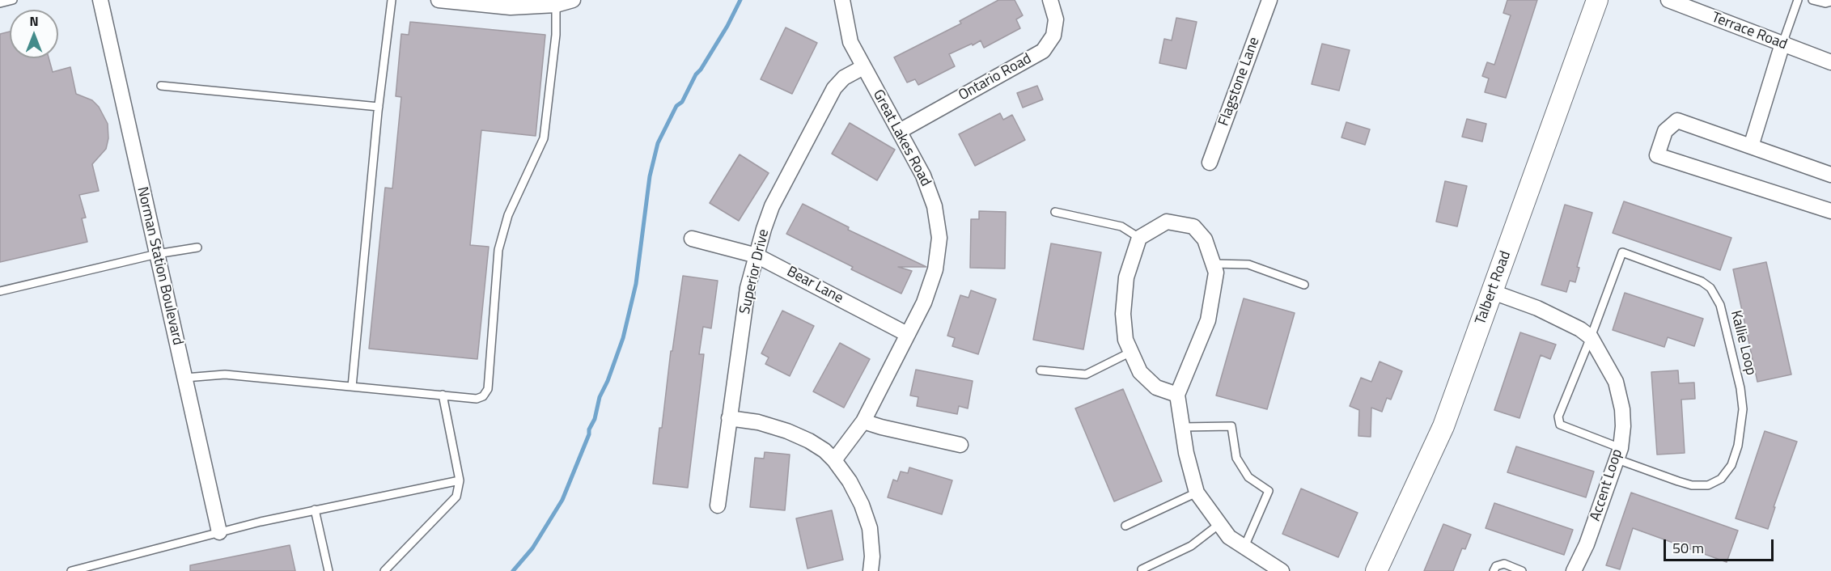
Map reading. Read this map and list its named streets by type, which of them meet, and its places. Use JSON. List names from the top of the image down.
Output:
{
  "streets": {
    "street": [
      "Terrace Road",
      "Ontario Road",
      "Flagstone Lane",
      "Great Lakes Road",
      "Norman Station Boulevard",
      "Superior Drive",
      "Bear Lane",
      "Talbert Road",
      "Accent Loop"
    ],
    "lane": ["Kallie Loop"]
  },
  "crossings": [
    ["Ontario Road", "Great Lakes Road"],
    ["Great Lakes Road", "Superior Drive"],
    ["Great Lakes Road", "Bear Lane"],
    ["Superior Drive", "Bear Lane"],
    ["Talbert Road", "Accent Loop"],
    ["Kallie Loop", "Accent Loop"]
  ],
  "scale_bar": "50 m",
  "north": "top"
}
